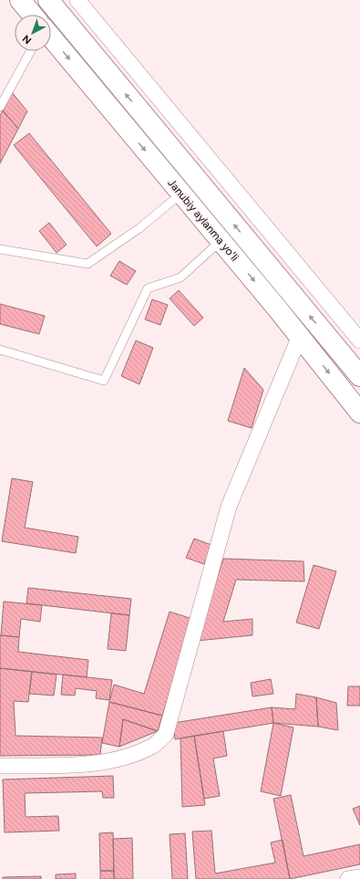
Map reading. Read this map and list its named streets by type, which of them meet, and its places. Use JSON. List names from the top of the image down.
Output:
{
  "streets": {
    "highway": ["Janubiy aylanma yoʻli"]
  },
  "north": "bottom left"
}
